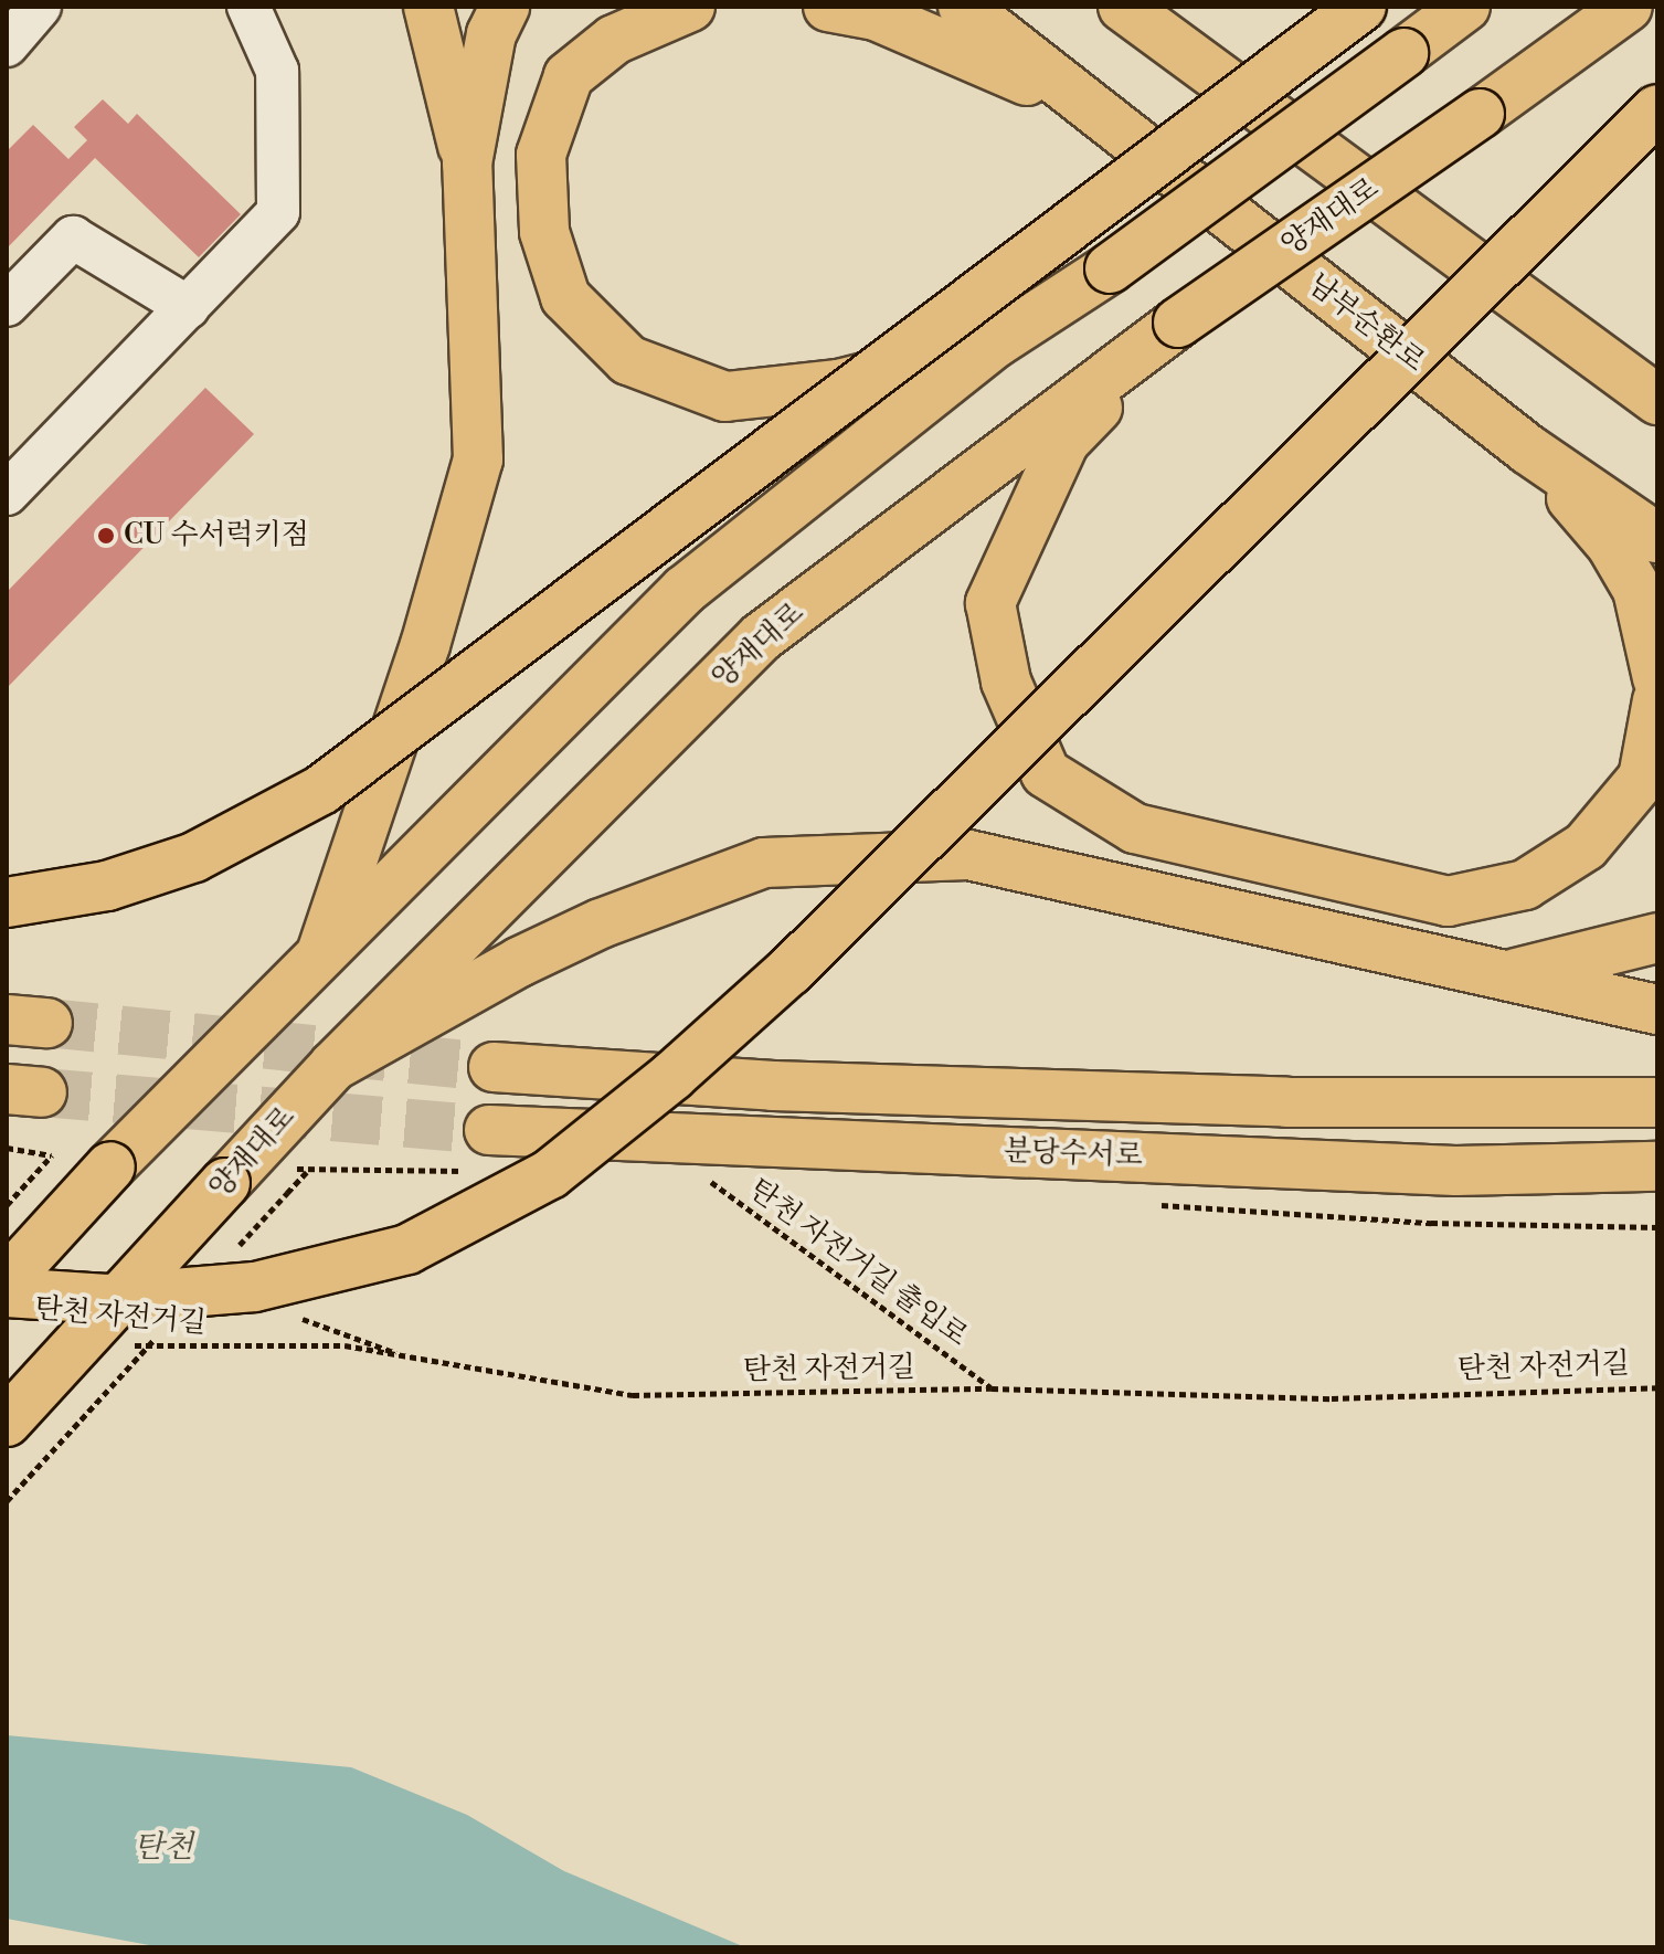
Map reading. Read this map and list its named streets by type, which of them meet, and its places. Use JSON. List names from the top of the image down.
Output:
{
  "streets": {
    "main road": ["양재대로", "남부순환로", "분당수서로"],
    "path": ["탄천 자전거길 출입로", "탄천 자전거길"]
  },
  "crossings": [
    ["탄천 자전거길 출입로", "탄천 자전거길"]
  ],
  "water": ["탄천"],
  "places": ["CU 수서럭키점"]
}
